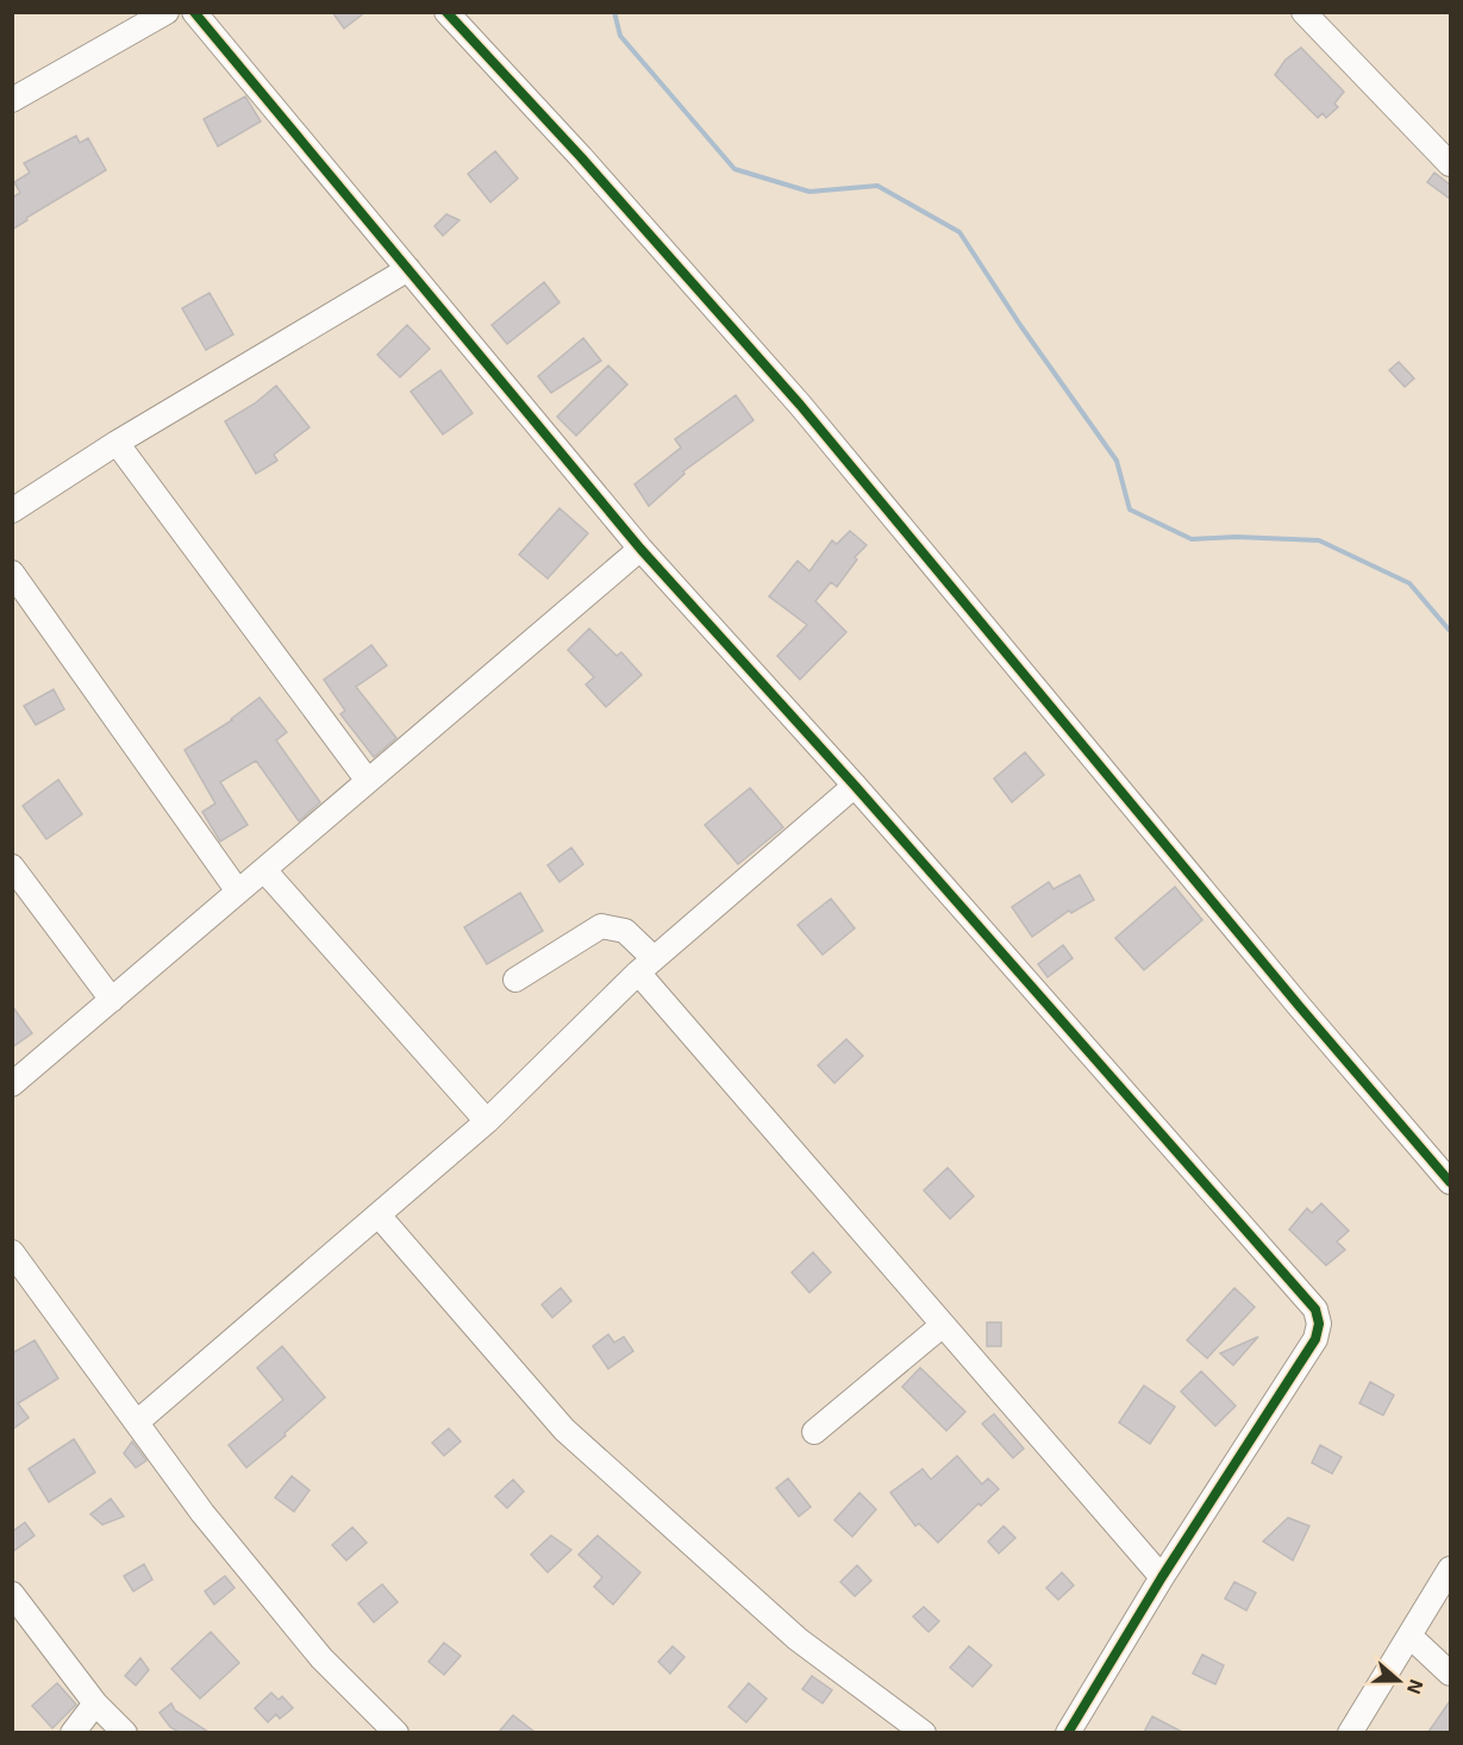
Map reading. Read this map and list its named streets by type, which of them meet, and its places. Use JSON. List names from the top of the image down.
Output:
{
  "north": "right"
}
